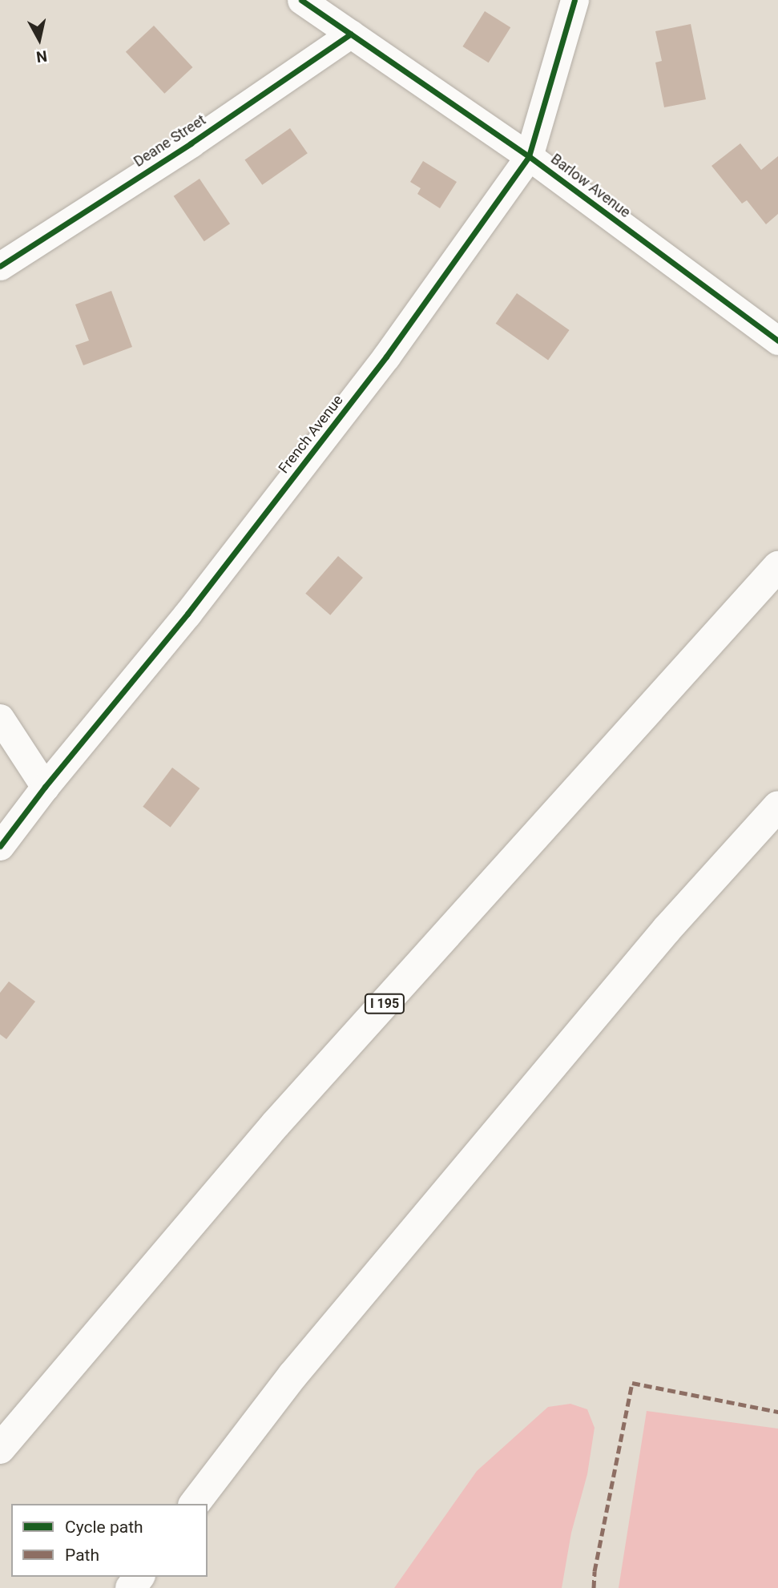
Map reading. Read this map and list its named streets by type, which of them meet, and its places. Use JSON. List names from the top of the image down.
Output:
{
  "streets": {
    "highway": ["I 195"],
    "street": ["Deane Street", "Barlow Avenue", "French Avenue"]
  },
  "crossings": [
    ["Deane Street", "Barlow Avenue"],
    ["Barlow Avenue", "French Avenue"]
  ],
  "legend": ["Cycle path", "Path"],
  "north": "bottom"
}
